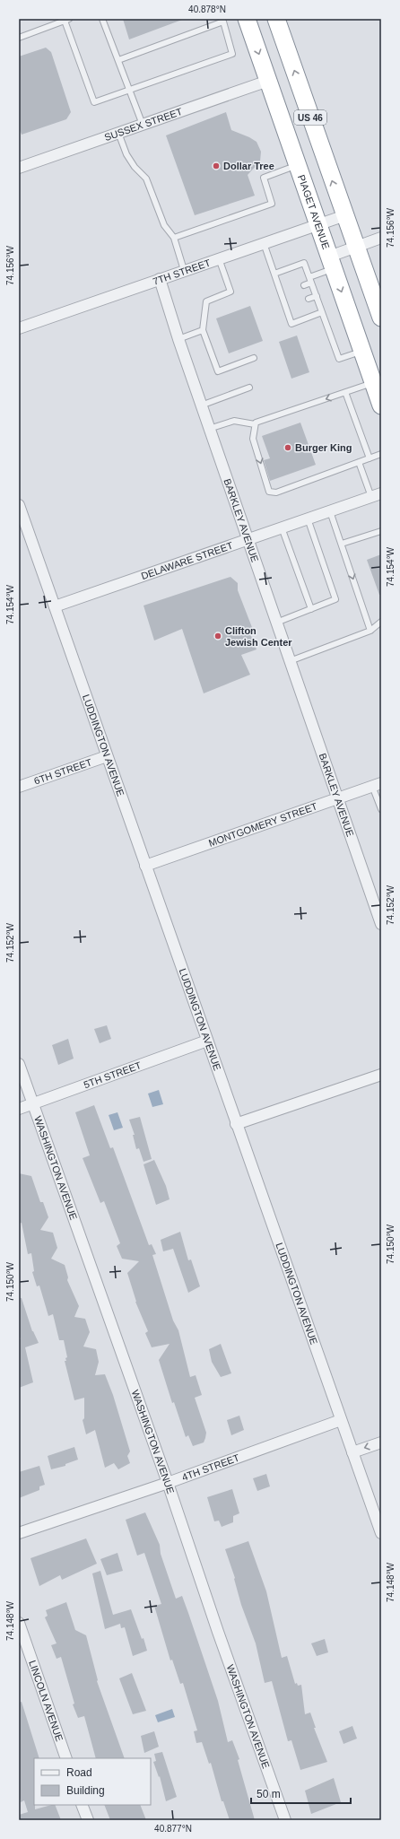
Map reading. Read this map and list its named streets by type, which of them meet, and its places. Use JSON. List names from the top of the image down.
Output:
{
  "streets": {
    "highway": ["US 46", "PIAGET AVENUE"],
    "street": [
      "SUSSEX STREET",
      "7TH STREET",
      "BARKLEY AVENUE",
      "DELAWARE STREET",
      "LUDDINGTON AVENUE",
      "6TH STREET",
      "MONTGOMERY STREET",
      "5TH STREET",
      "WASHINGTON AVENUE",
      "4TH STREET",
      "LINCOLN AVENUE"
    ]
  },
  "crossings": [
    ["US 46", "7TH STREET"],
    ["SUSSEX STREET", "PIAGET AVENUE"],
    ["PIAGET AVENUE", "7TH STREET"],
    ["7TH STREET", "BARKLEY AVENUE"],
    ["BARKLEY AVENUE", "DELAWARE STREET"],
    ["BARKLEY AVENUE", "MONTGOMERY STREET"],
    ["DELAWARE STREET", "LUDDINGTON AVENUE"],
    ["LUDDINGTON AVENUE", "6TH STREET"],
    ["LUDDINGTON AVENUE", "MONTGOMERY STREET"],
    ["LUDDINGTON AVENUE", "5TH STREET"],
    ["LUDDINGTON AVENUE", "4TH STREET"],
    ["5TH STREET", "WASHINGTON AVENUE"],
    ["WASHINGTON AVENUE", "4TH STREET"]
  ],
  "places": ["Dollar Tree", "Burger King", "Clifton Jewish Center"],
  "legend": ["Road", "Building"],
  "scale_bar": "50 m",
  "coordinates": [
    "40.878°N",
    "74.156°W",
    "74.154°W",
    "74.152°W",
    "74.150°W",
    "74.148°W",
    "40.877°N"
  ]
}
